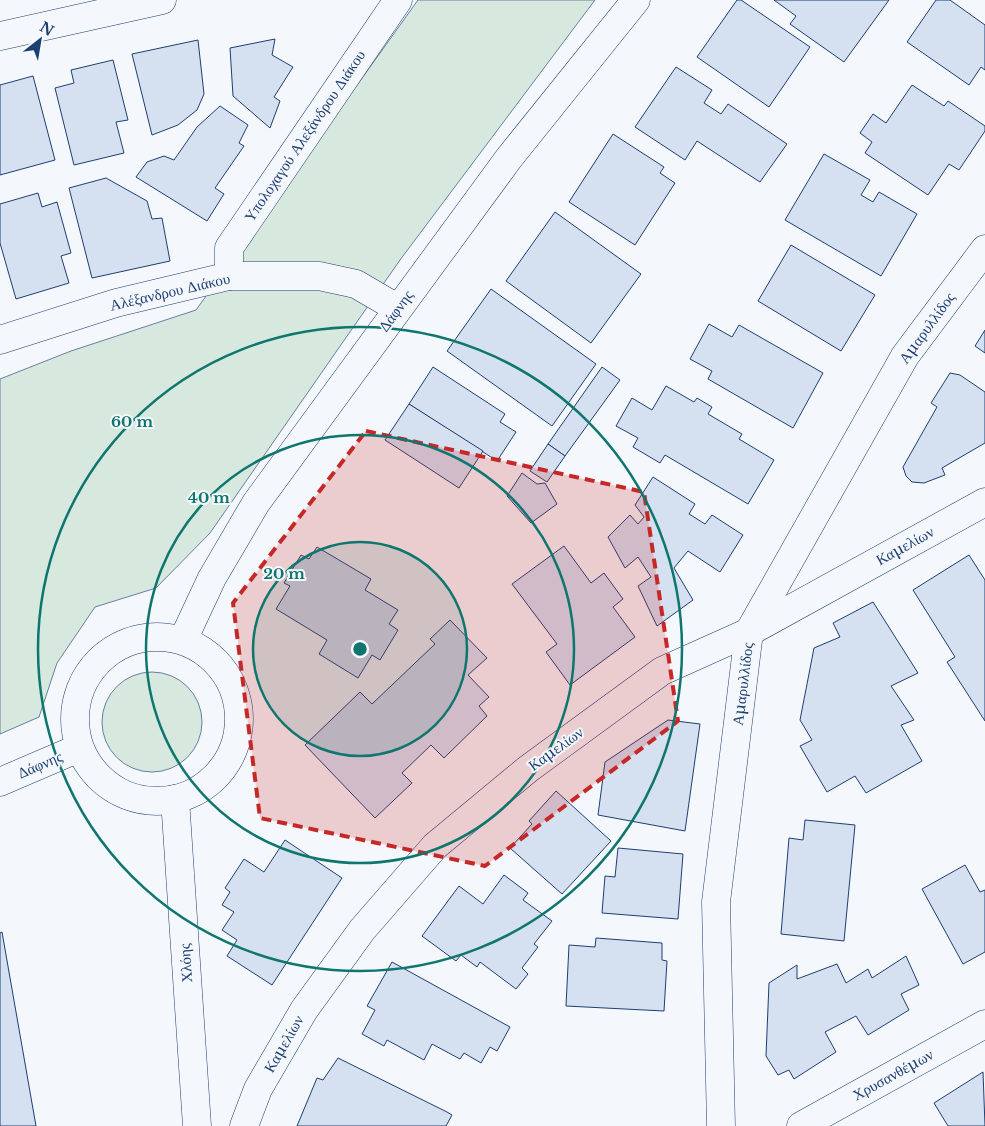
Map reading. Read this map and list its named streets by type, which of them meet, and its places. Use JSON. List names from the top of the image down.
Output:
{
  "streets": {
    "street": [
      "Υπολοχαγού Αλεξάνδρου Διάκου",
      "Αλέξανδρου Διάκου",
      "Δάφνης",
      "Αμαρυλλίδος",
      "Καμελίων",
      "Χλόης",
      "Χρυσανθέμων"
    ]
  },
  "crossings": [
    ["Υπολοχαγού Αλεξάνδρου Διάκου", "Αλέξανδρου Διάκου"],
    ["Αλέξανδρου Διάκου", "Δάφνης"],
    ["Δάφνης", "Χλόης"],
    ["Αμαρυλλίδος", "Καμελίων"]
  ],
  "north": "top right",
  "rings": ["60 m", "40 m", "20 m"]
}
